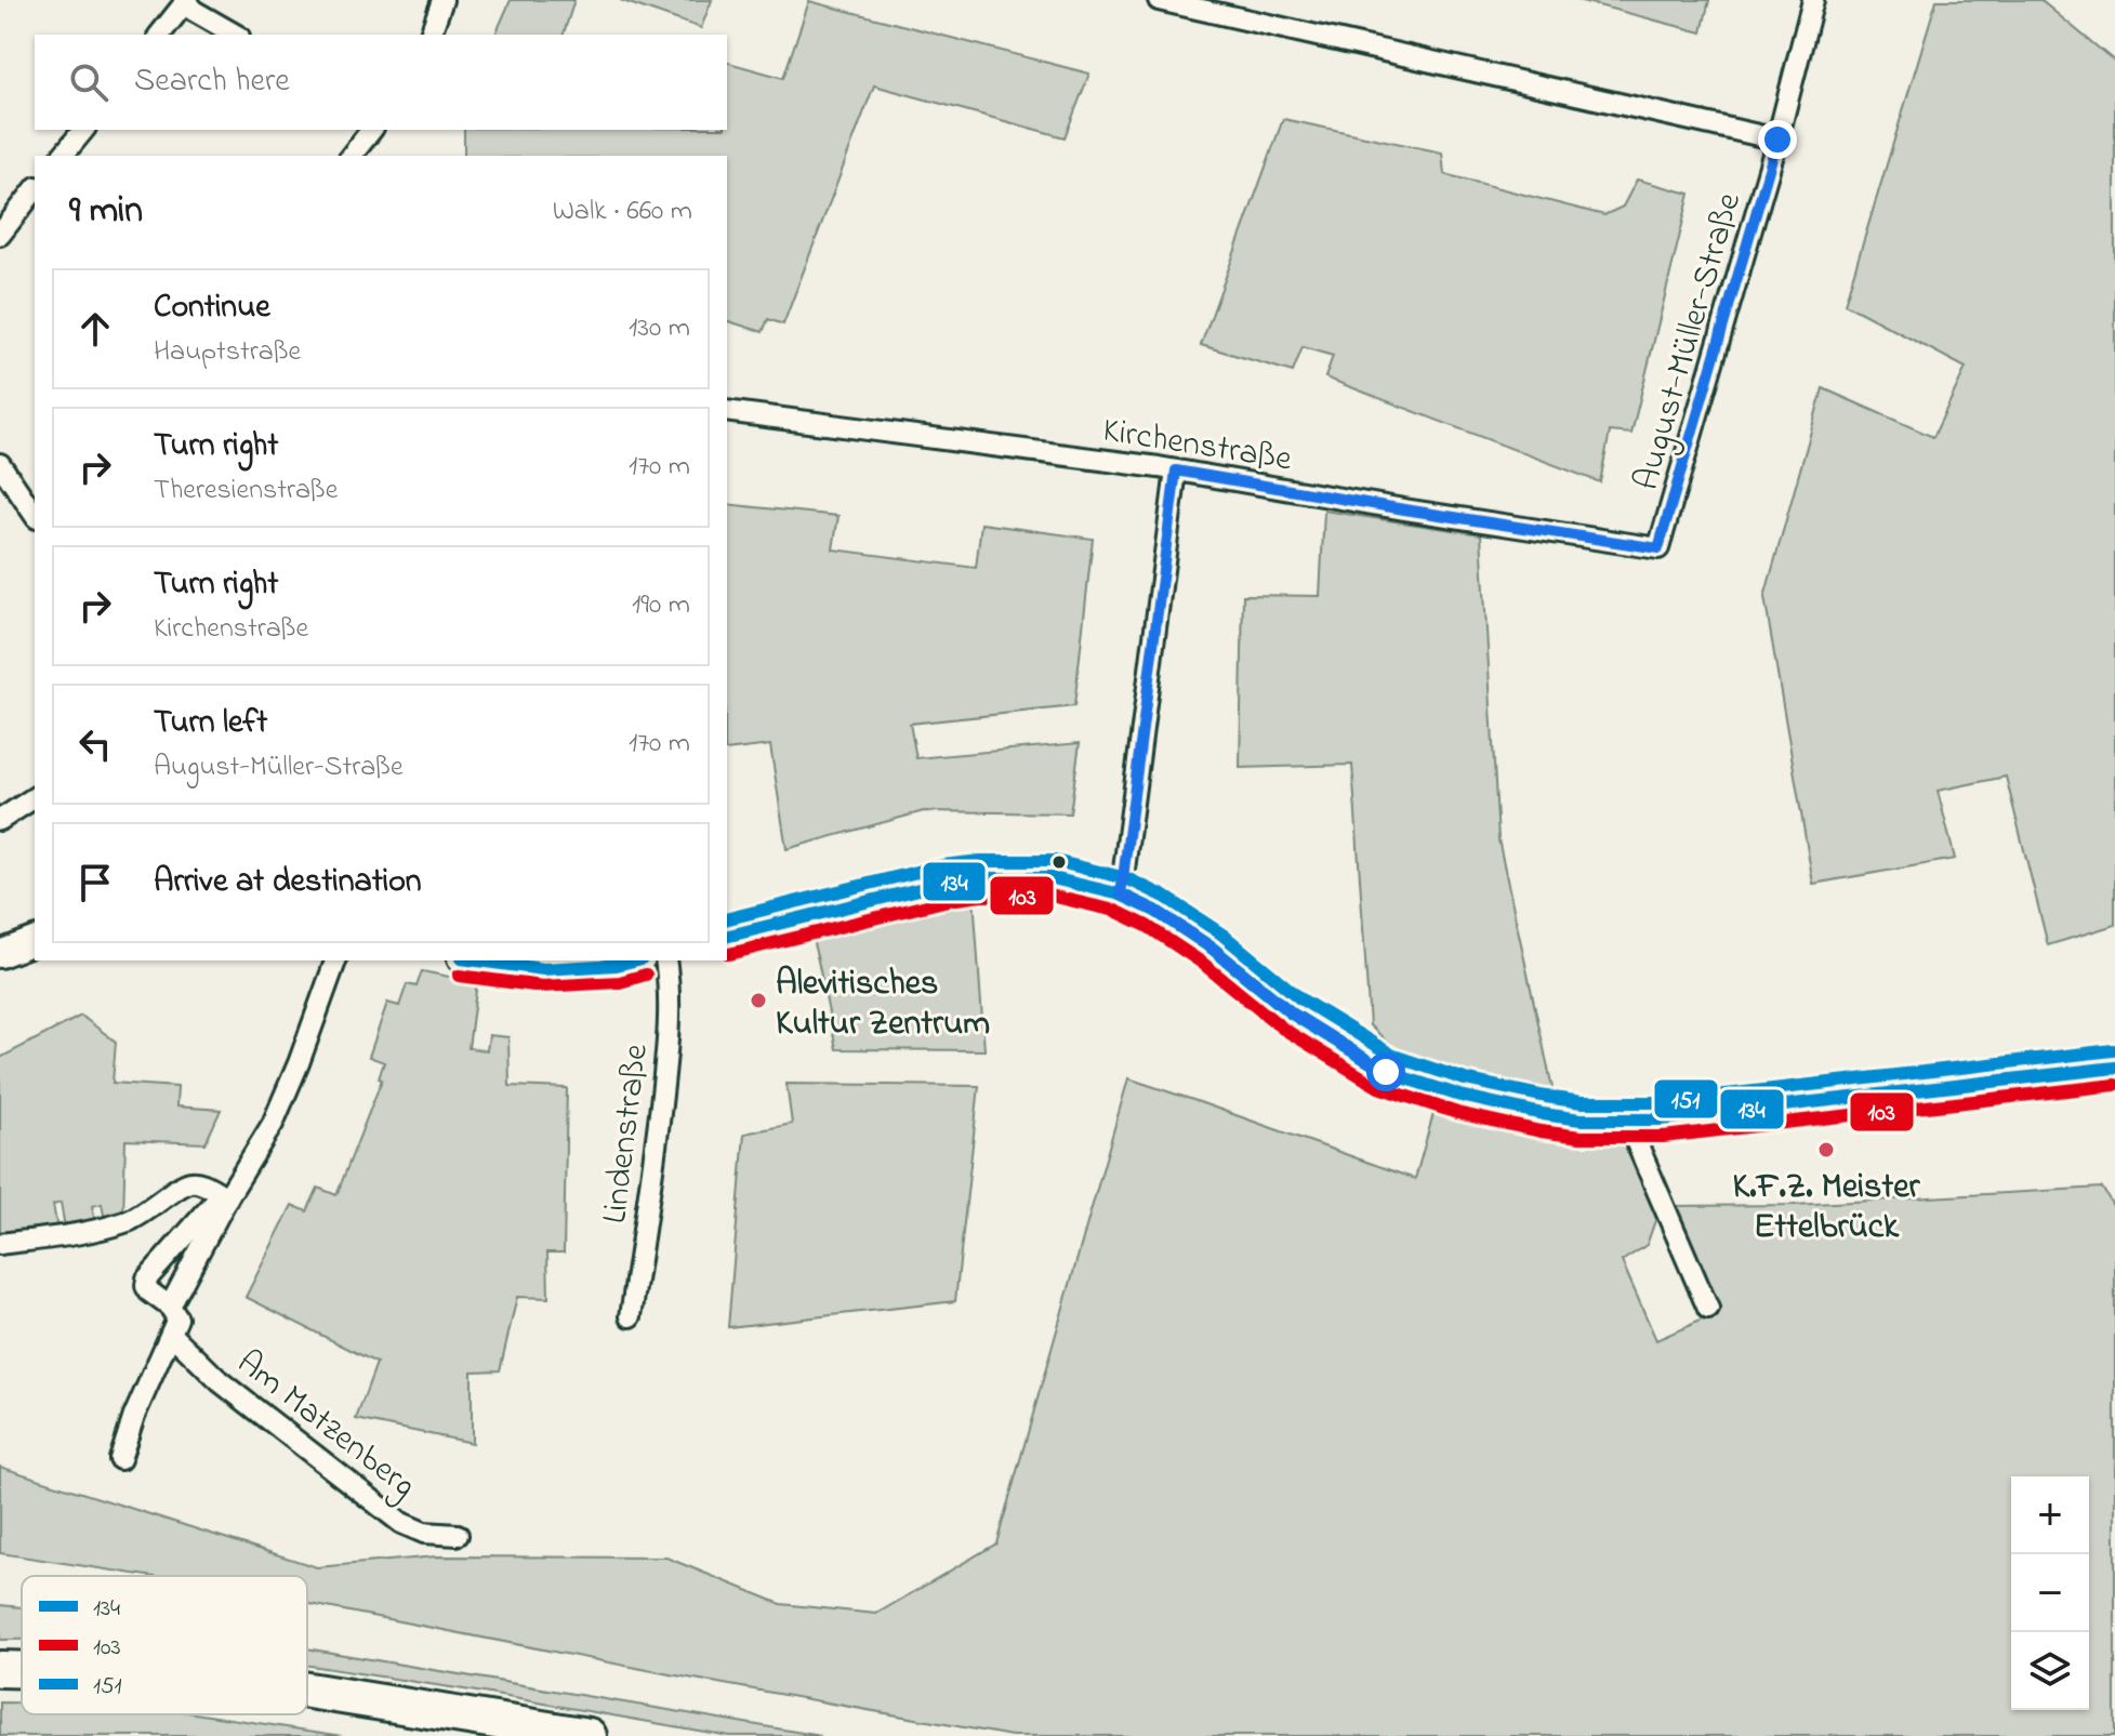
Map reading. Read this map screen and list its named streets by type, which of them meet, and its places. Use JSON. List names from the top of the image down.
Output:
{
  "streets": {
    "street": [
      "August-Müller-Straße",
      "Kirchenstraße",
      "Lindenstraße",
      "Am Matzenberg"
    ]
  },
  "crossings": [
    ["August-Müller-Straße", "Kirchenstraße"]
  ],
  "places": ["Alevitisches Kultur Zentrum", "K.F.Z. Meister Ettelbrück"],
  "lines": ["transit line 151", "transit line 134", "transit line 103"],
  "legend": ["134", "103", "151"],
  "page": {
    "search": "Search here",
    "heading": ["9 min", "Walk · 660 m"],
    "list": [
      ["Continue", "Hauptstraße", "130 m"],
      ["Turn right", "Theresienstraße", "170 m"],
      ["Turn right", "Kirchenstraße", "190 m"],
      ["Turn left", "August-Müller-Straße", "170 m"],
      "Arrive at destination"
    ],
    "map_buttons": ["+", "−"]
  }
}
